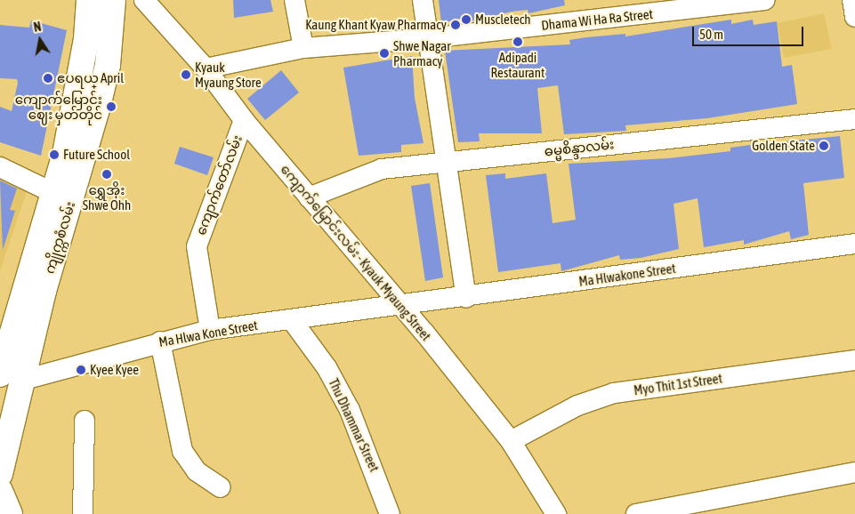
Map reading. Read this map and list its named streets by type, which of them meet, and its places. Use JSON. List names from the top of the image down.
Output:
{
  "streets": {
    "main road": ["ကျိုက္ကစံလမ်း"],
    "street": [
      "Dhama Wi Ha Ra Street",
      "ဓမ္မစိန္ဒာလမ်း",
      "ကျောက်တော်လမ်း",
      "ကျောက်မြောင်းလမ်း - Kyauk Myaung Street",
      "Ma Hlwakone Street",
      "Ma Hlwa Kone Street",
      "Myo Thit 1st Street",
      "Thu Dhammar Street"
    ]
  },
  "crossings": [
    ["Dhama Wi Ha Ra Street", "ကျောက်မြောင်းလမ်း - Kyauk Myaung Street"],
    ["ဓမ္မစိန္ဒာလမ်း", "ကျောက်မြောင်းလမ်း - Kyauk Myaung Street"],
    ["ကျောက်တော်လမ်း", "ကျောက်မြောင်းလမ်း - Kyauk Myaung Street"],
    ["ကျောက်တော်လမ်း", "Ma Hlwa Kone Street"],
    ["ကျိုက္ကစံလမ်း", "Ma Hlwa Kone Street"],
    ["ကျောက်မြောင်းလမ်း - Kyauk Myaung Street", "Ma Hlwakone Street"],
    ["ကျောက်မြောင်းလမ်း - Kyauk Myaung Street", "Ma Hlwa Kone Street"],
    ["ကျောက်မြောင်းလမ်း - Kyauk Myaung Street", "Myo Thit 1st Street"],
    ["Ma Hlwakone Street", "Ma Hlwa Kone Street"],
    ["Ma Hlwa Kone Street", "Thu Dhammar Street"]
  ],
  "places": [
    "Muscletech",
    "Kaung Khant Kyaw Pharmacy",
    "Adipadi Restaurant",
    "Shwe Nagar Pharmacy",
    "Kyauk Myaung Store",
    "ဧပရယ္ April",
    "ကျောက်မြောင်း ဈေး မှတ်တိုင်",
    "Golden State",
    "Future School",
    "ရွှေအိုး Shwe Ohh",
    "Kyee Kyee"
  ],
  "scale_bar": "50 m",
  "north": "top"
}
